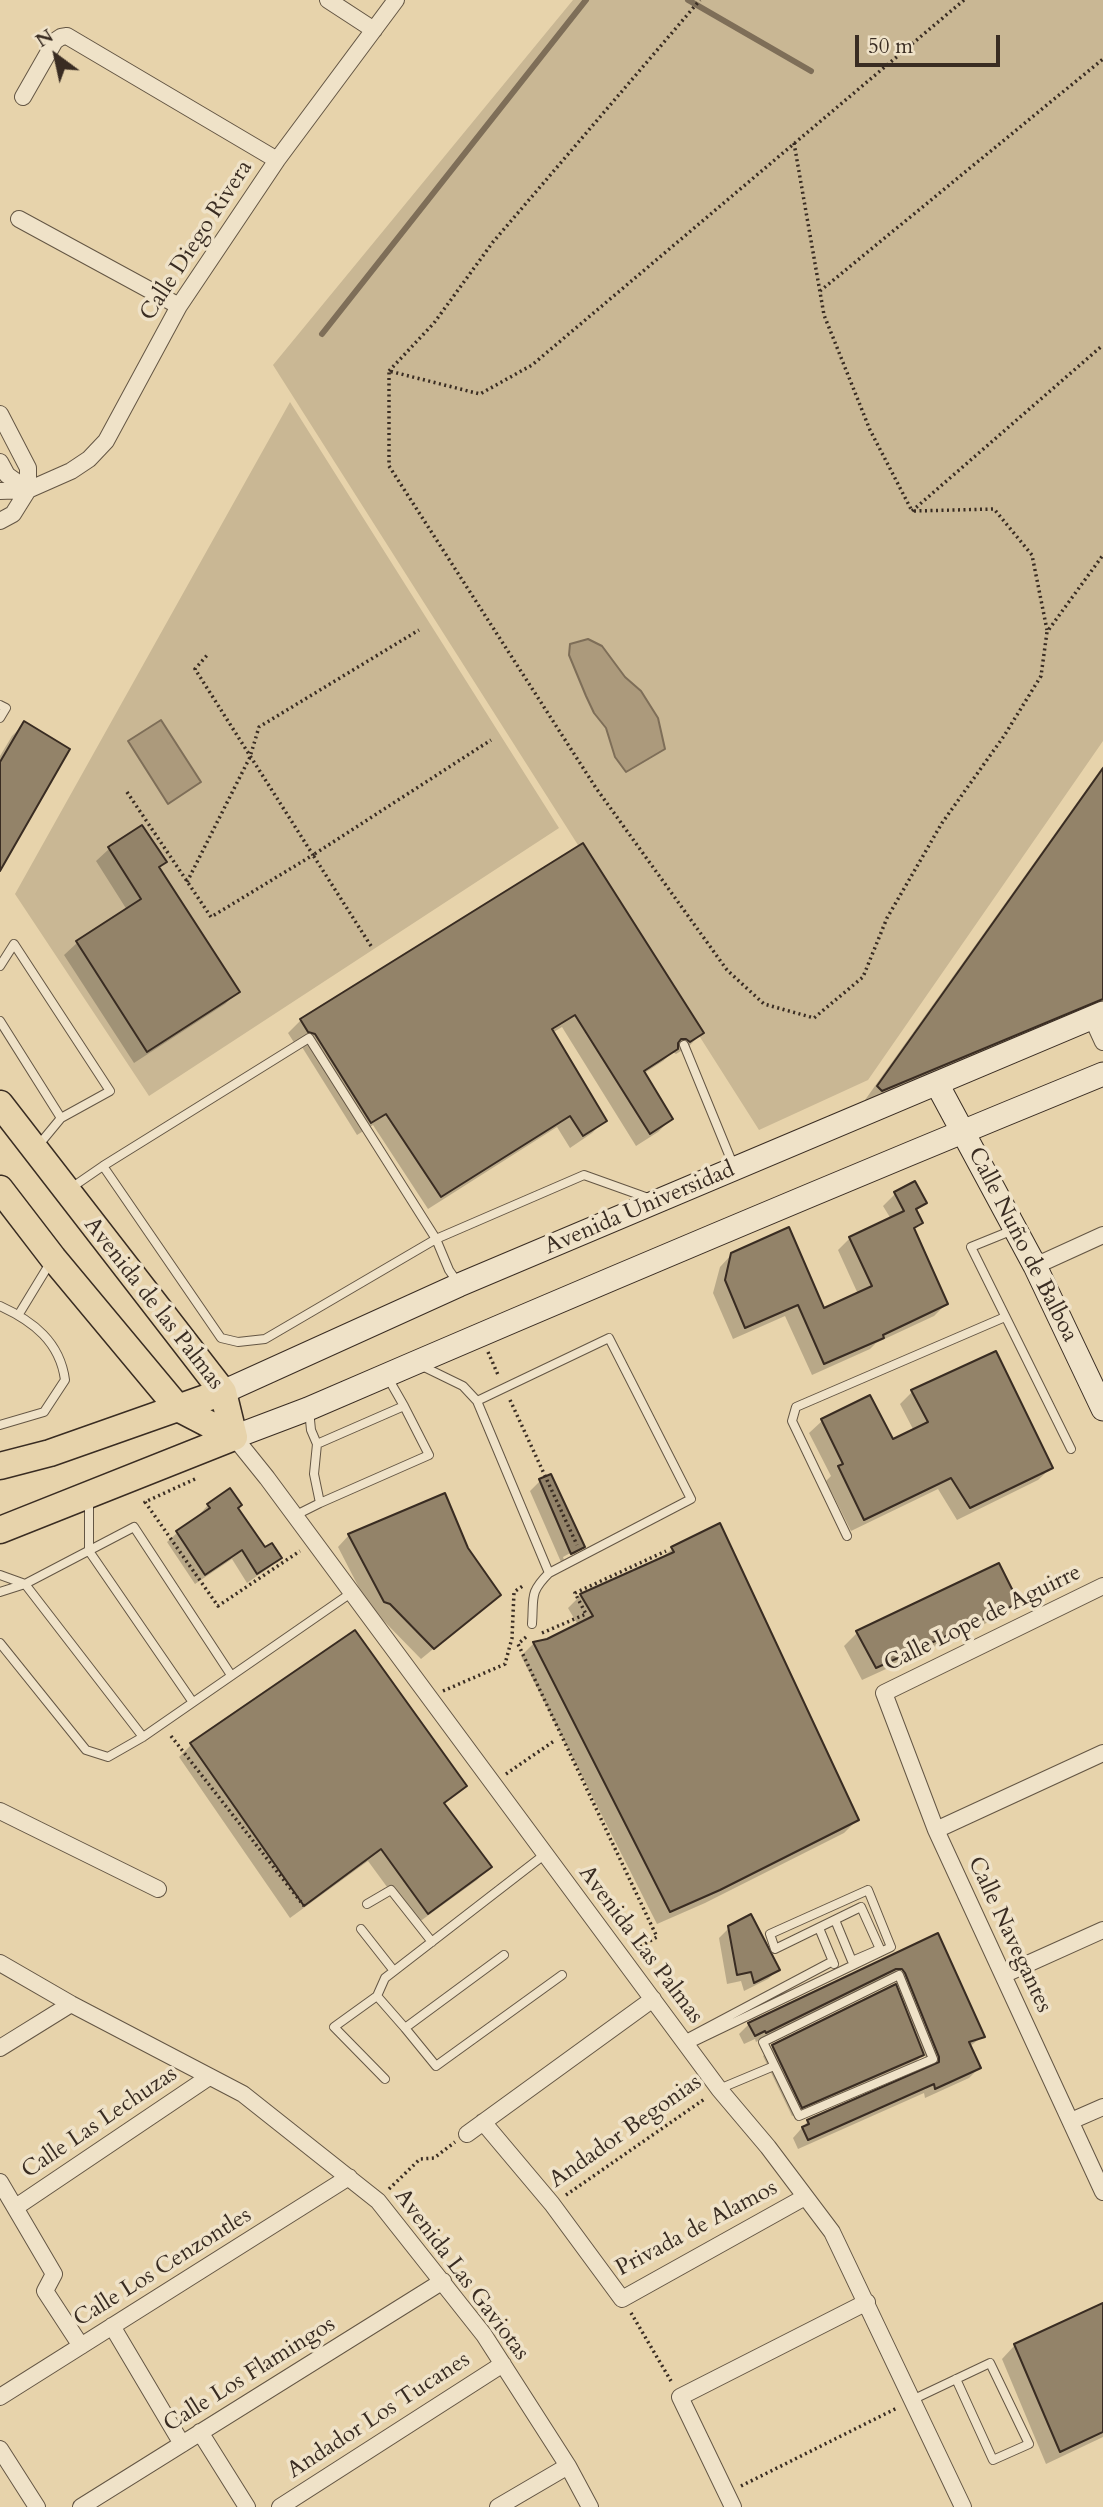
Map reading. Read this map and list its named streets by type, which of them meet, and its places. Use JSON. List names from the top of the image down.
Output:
{
  "streets": {
    "main road": ["Avenida Universidad", "Calle Nuño de Balboa", "Avenida de las Palmas"],
    "street": [
      "Calle Diego Rivera",
      "Calle Lope de Aguirre",
      "Calle Navegantes",
      "Avenida Las Palmas",
      "Calle Las Lechuzas",
      "Privada de Alamos",
      "Calle Los Cenzontles",
      "Avenida Las Gaviotas",
      "Calle Los Flamingos",
      "Andador Los Tucanes"
    ],
    "path": ["Andador Begonias"]
  },
  "crossings": [
    ["Avenida Universidad", "Calle Nuño de Balboa"],
    ["Avenida Universidad", "Avenida de las Palmas"],
    ["Avenida de las Palmas", "Avenida Las Palmas"],
    ["Calle Lope de Aguirre", "Calle Navegantes"],
    ["Avenida Las Palmas", "Andador Begonias"],
    ["Avenida Las Palmas", "Privada de Alamos"],
    ["Calle Las Lechuzas", "Avenida Las Gaviotas"],
    ["Andador Begonias", "Privada de Alamos"],
    ["Calle Los Cenzontles", "Avenida Las Gaviotas"],
    ["Avenida Las Gaviotas", "Calle Los Flamingos"],
    ["Avenida Las Gaviotas", "Andador Los Tucanes"]
  ],
  "scale_bar": "50 m",
  "north": "top left"
}
